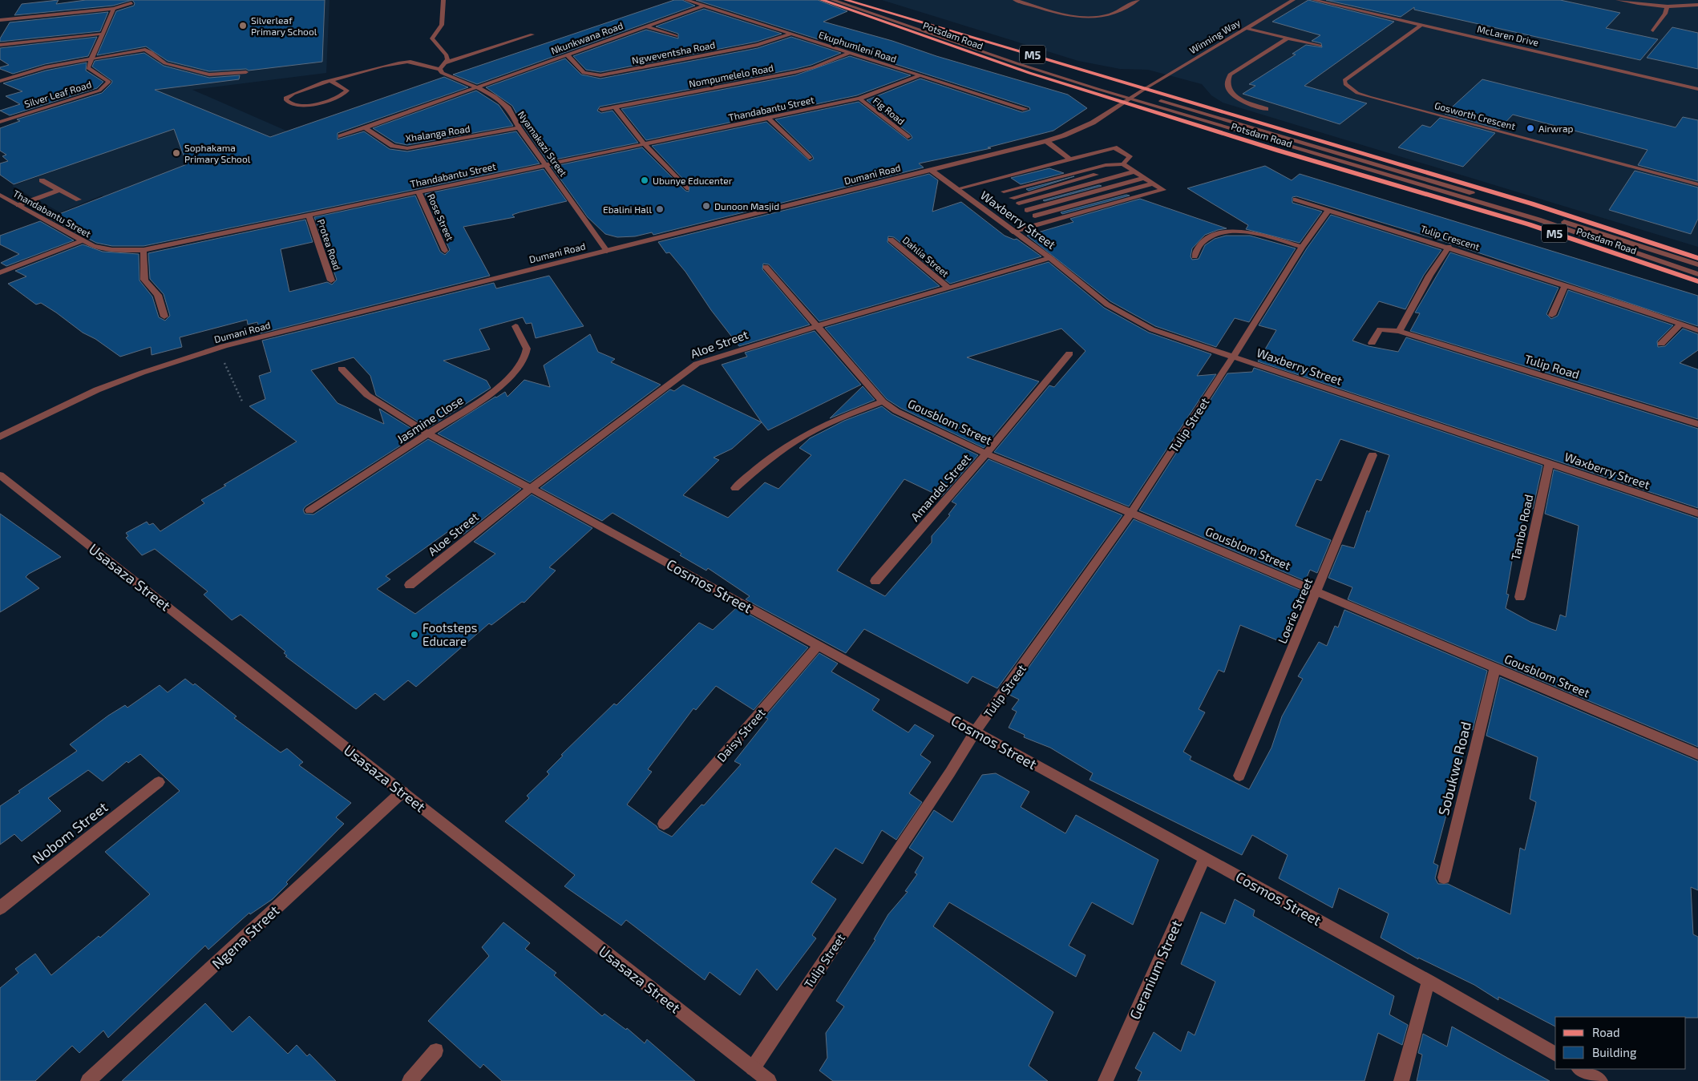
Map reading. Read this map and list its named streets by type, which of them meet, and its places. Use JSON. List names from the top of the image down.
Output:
{
  "streets": {
    "main road": ["Potsdam Road", "M5"],
    "street": [
      "McLaren Drive",
      "Winning Way",
      "Nkunkwana Road",
      "Ekuphumleni Road",
      "Ngweventsha Road",
      "Nompumelelo Road",
      "Silver Leaf Road",
      "Thandabantu Street",
      "Fig Road",
      "Gosworth Crescent",
      "Xhalanga Road",
      "Nyamakazi Street",
      "Dumani Road",
      "Rose Street",
      "Waxberry Street",
      "Tulip Crescent",
      "Protea Road",
      "Dahlia Street",
      "Aloe Street",
      "Tulip Road",
      "Jasmine Close",
      "Gousblom Street",
      "Tulip Street",
      "Amandel Street",
      "Tambo Road",
      "Usasaza Street",
      "Cosmos Street",
      "Loerie Street",
      "Daisy Street",
      "Sobukwe Road",
      "Nobom Street",
      "Ngena Street",
      "Geranium Street"
    ]
  },
  "crossings": [
    ["Potsdam Road", "Winning Way"],
    ["Potsdam Road", "Dumani Road"],
    ["McLaren Drive", "Gosworth Crescent"],
    ["Winning Way", "Dumani Road"],
    ["Nkunkwana Road", "Ekuphumleni Road"],
    ["Nkunkwana Road", "Ngweventsha Road"],
    ["Nkunkwana Road", "Xhalanga Road"],
    ["Nkunkwana Road", "Nyamakazi Street"],
    ["Ekuphumleni Road", "Ngweventsha Road"],
    ["Ekuphumleni Road", "Nompumelelo Road"],
    ["Ekuphumleni Road", "Thandabantu Street"],
    ["Thandabantu Street", "Fig Road"],
    ["Thandabantu Street", "Nyamakazi Street"],
    ["Thandabantu Street", "Rose Street"],
    ["Thandabantu Street", "Protea Road"],
    ["Xhalanga Road", "Nyamakazi Street"],
    ["Nyamakazi Street", "Dumani Road"],
    ["Dumani Road", "Waxberry Street"],
    ["Waxberry Street", "Aloe Street"],
    ["Waxberry Street", "Tulip Street"],
    ["Waxberry Street", "Tambo Road"],
    ["Dahlia Street", "Aloe Street"],
    ["Aloe Street", "Gousblom Street"],
    ["Aloe Street", "Cosmos Street"],
    ["Jasmine Close", "Cosmos Street"],
    ["Gousblom Street", "Tulip Street"],
    ["Gousblom Street", "Amandel Street"],
    ["Gousblom Street", "Loerie Street"],
    ["Gousblom Street", "Sobukwe Road"],
    ["Tulip Street", "Usasaza Street"],
    ["Tulip Street", "Cosmos Street"],
    ["Usasaza Street", "Ngena Street"],
    ["Cosmos Street", "Daisy Street"],
    ["Cosmos Street", "Geranium Street"]
  ],
  "places": [
    "Silverleaf Primary School",
    "Airwrap",
    "Sophakama Primary School",
    "Ubunye Educenter",
    "Dunoon Masjid",
    "Ebalini Hall",
    "Footsteps Educare"
  ],
  "legend": ["Road", "Building"]
}
